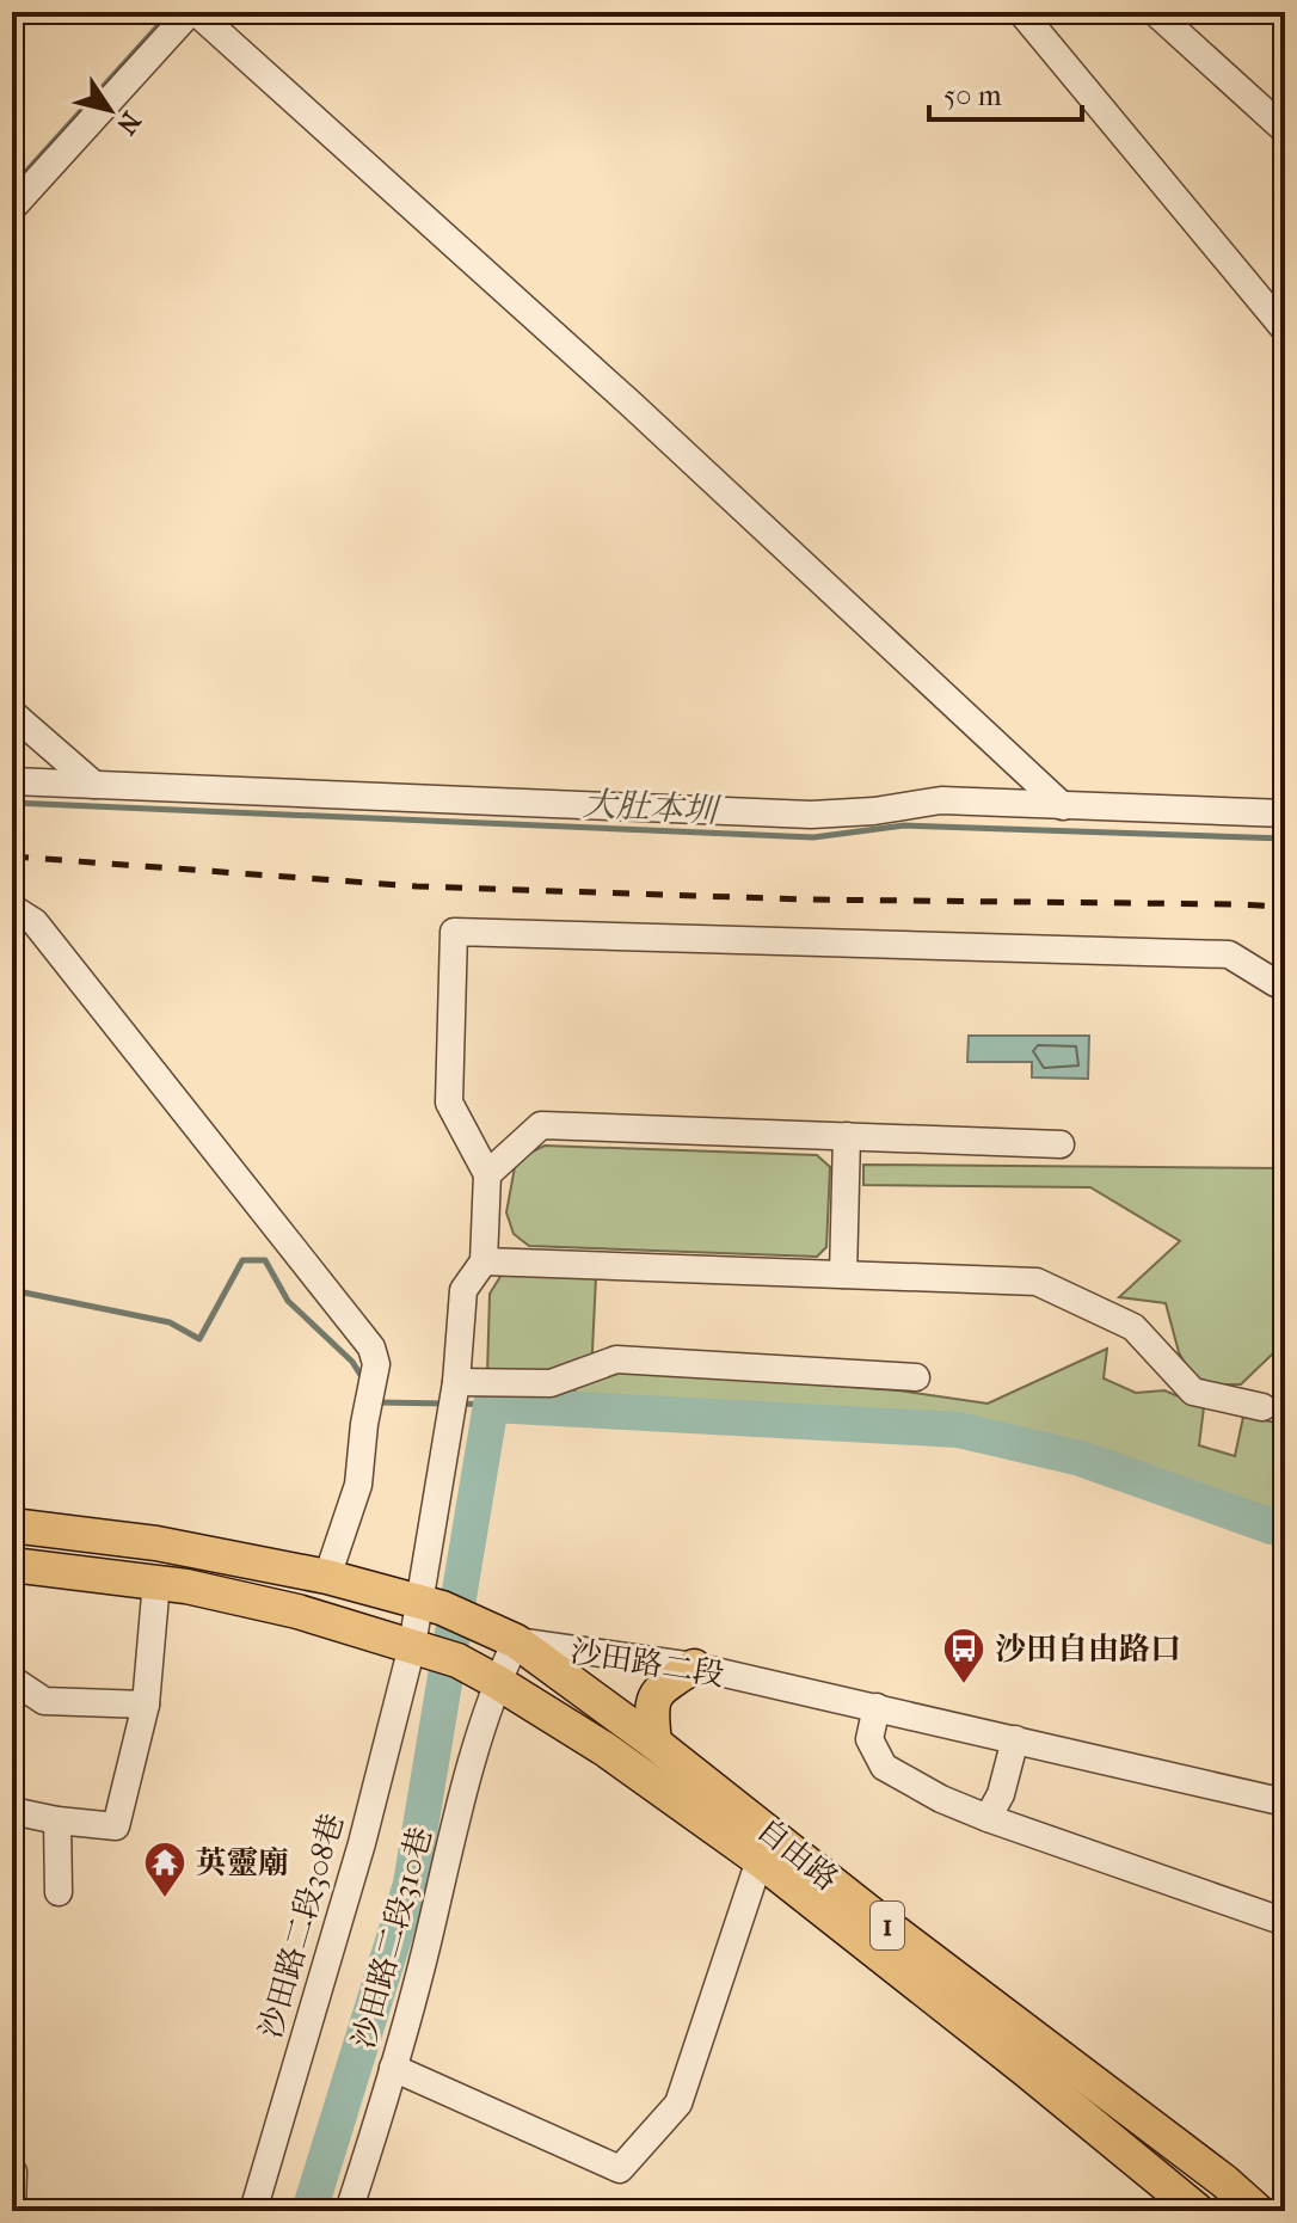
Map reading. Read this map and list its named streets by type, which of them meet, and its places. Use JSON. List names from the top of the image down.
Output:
{
  "streets": {
    "main road": ["沙田路二段", "自由路", "1"],
    "street": ["沙田路二段308巷", "沙田路二段310巷"]
  },
  "crossings": [
    ["沙田路二段", "自由路"],
    ["沙田路二段", "沙田路二段308巷"],
    ["沙田路二段", "沙田路二段310巷"],
    ["自由路", "1"],
    ["自由路", "沙田路二段310巷"],
    ["沙田路二段308巷", "1"],
    ["1", "沙田路二段310巷"]
  ],
  "water": ["大肚本圳"],
  "places": {
    "bus stop": ["沙田自由路口"],
    "temple": ["英靈廟"]
  },
  "scale_bar": "50 m",
  "north": "bottom right"
}
